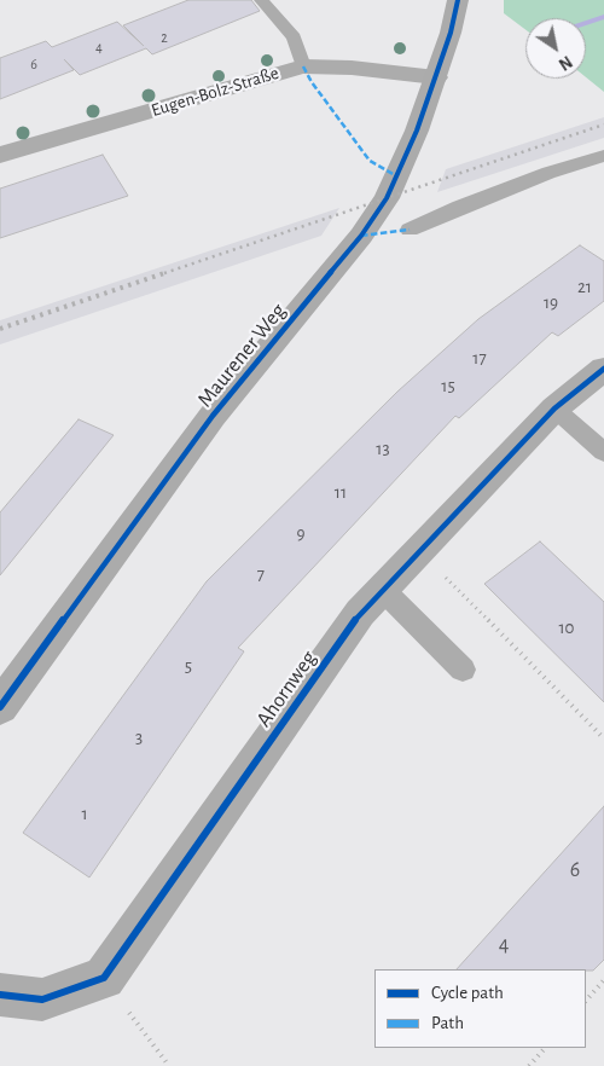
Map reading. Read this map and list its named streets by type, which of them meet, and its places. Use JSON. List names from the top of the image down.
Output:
{
  "streets": {
    "street": ["Eugen-Bolz-Straße", "Maurener Weg", "Ahornweg"]
  },
  "crossings": [
    ["Eugen-Bolz-Straße", "Maurener Weg"]
  ],
  "house_numbers": [
    "2",
    "4",
    "6",
    "21",
    "19",
    "17",
    "15",
    "13",
    "11",
    "9",
    "7",
    "10",
    "5",
    "3",
    "1",
    "6",
    "4"
  ],
  "legend": ["Cycle path", "Path"],
  "north": "bottom right"
}
